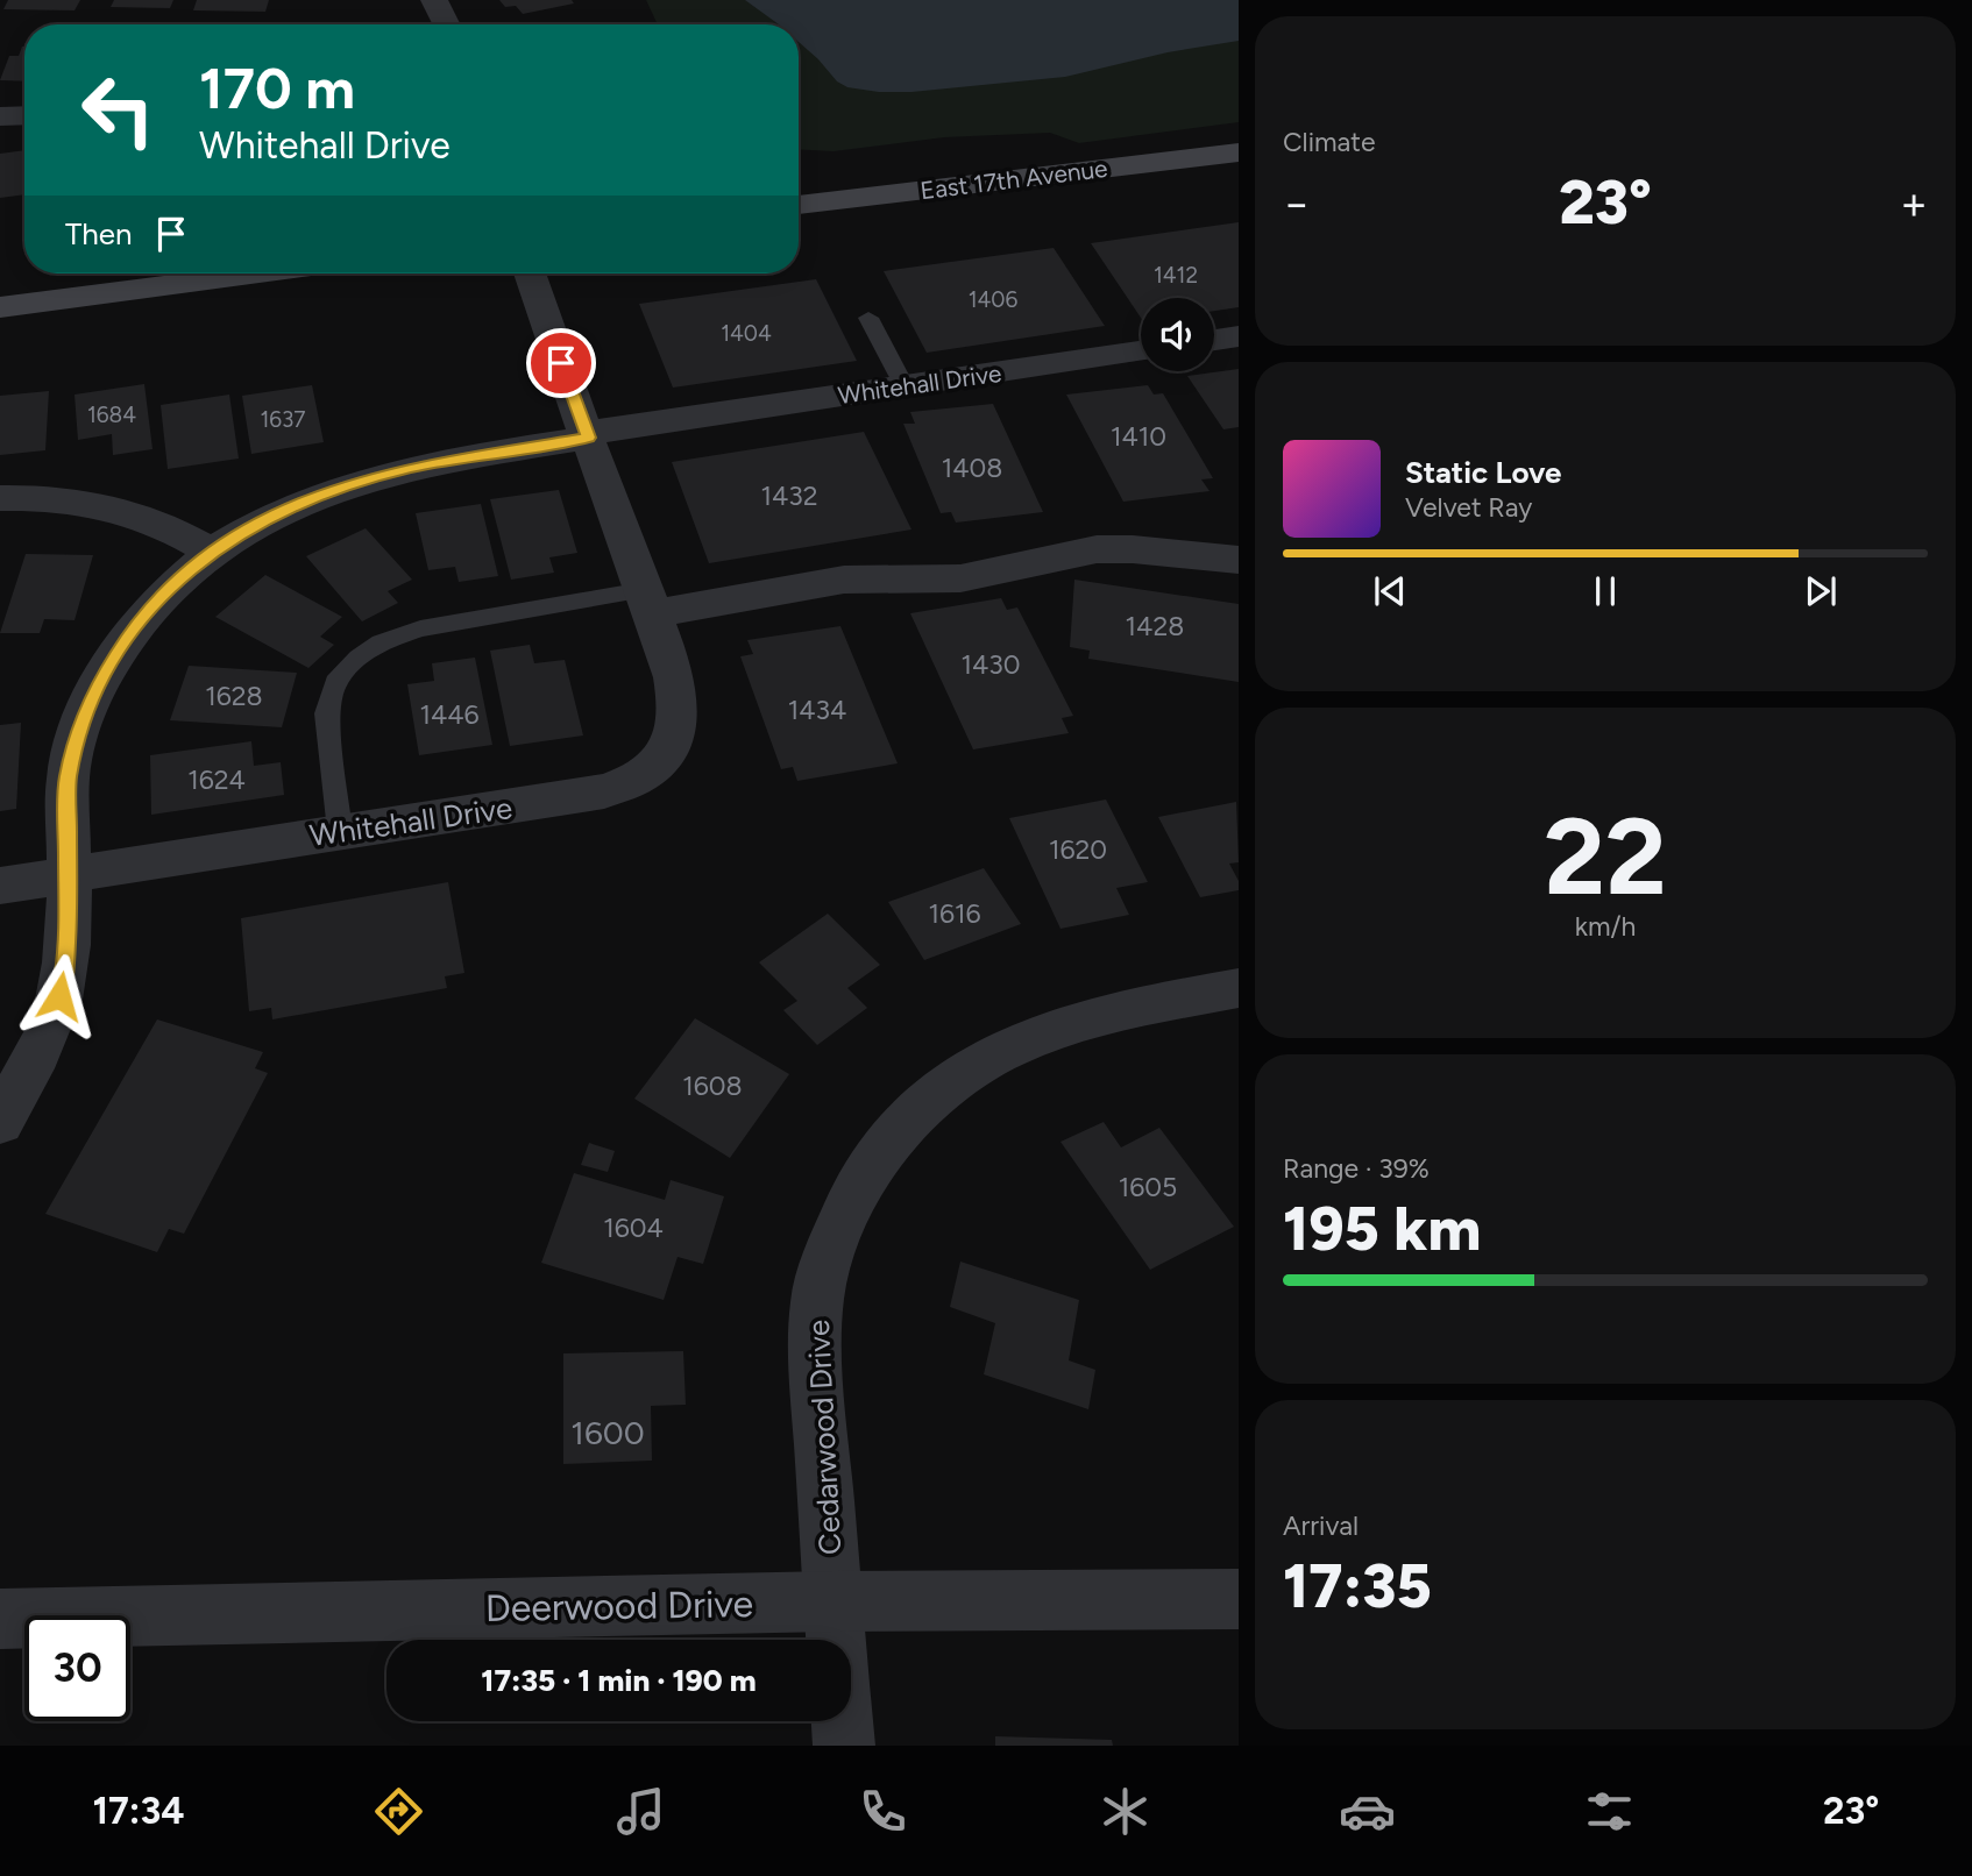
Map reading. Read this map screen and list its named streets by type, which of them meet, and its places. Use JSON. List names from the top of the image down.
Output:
{
  "streets": {
    "main road": ["East 17th Avenue"],
    "street": ["Whitehall Drive", "Cedarwood Drive", "Deerwood Drive"]
  },
  "crossings": [
    ["Cedarwood Drive", "Deerwood Drive"]
  ],
  "house_numbers": [
    "1412",
    "1406",
    "1404",
    "1684",
    "1637",
    "1410",
    "1408",
    "1432",
    "1428",
    "1430",
    "1628",
    "1434",
    "1446",
    "1624",
    "1620",
    "1616",
    "1608",
    "1605",
    "1604",
    "1600"
  ],
  "page": {
    "tile": [
      "Climate",
      ["22", "km/h"],
      ["Range · 39%", "195 km"],
      ["Arrival", "17:35"]
    ],
    "turn": ["170 m", "Whitehall Drive"],
    "heat": ["−", "23°", "+"],
    "then": "Then",
    "song": ["Static Love", "Velvet Ray"],
    "limit": "30",
    "trip": "17:35 · 1 min · 190 m",
    "tabs": ["17:34", "23°"]
  }
}
